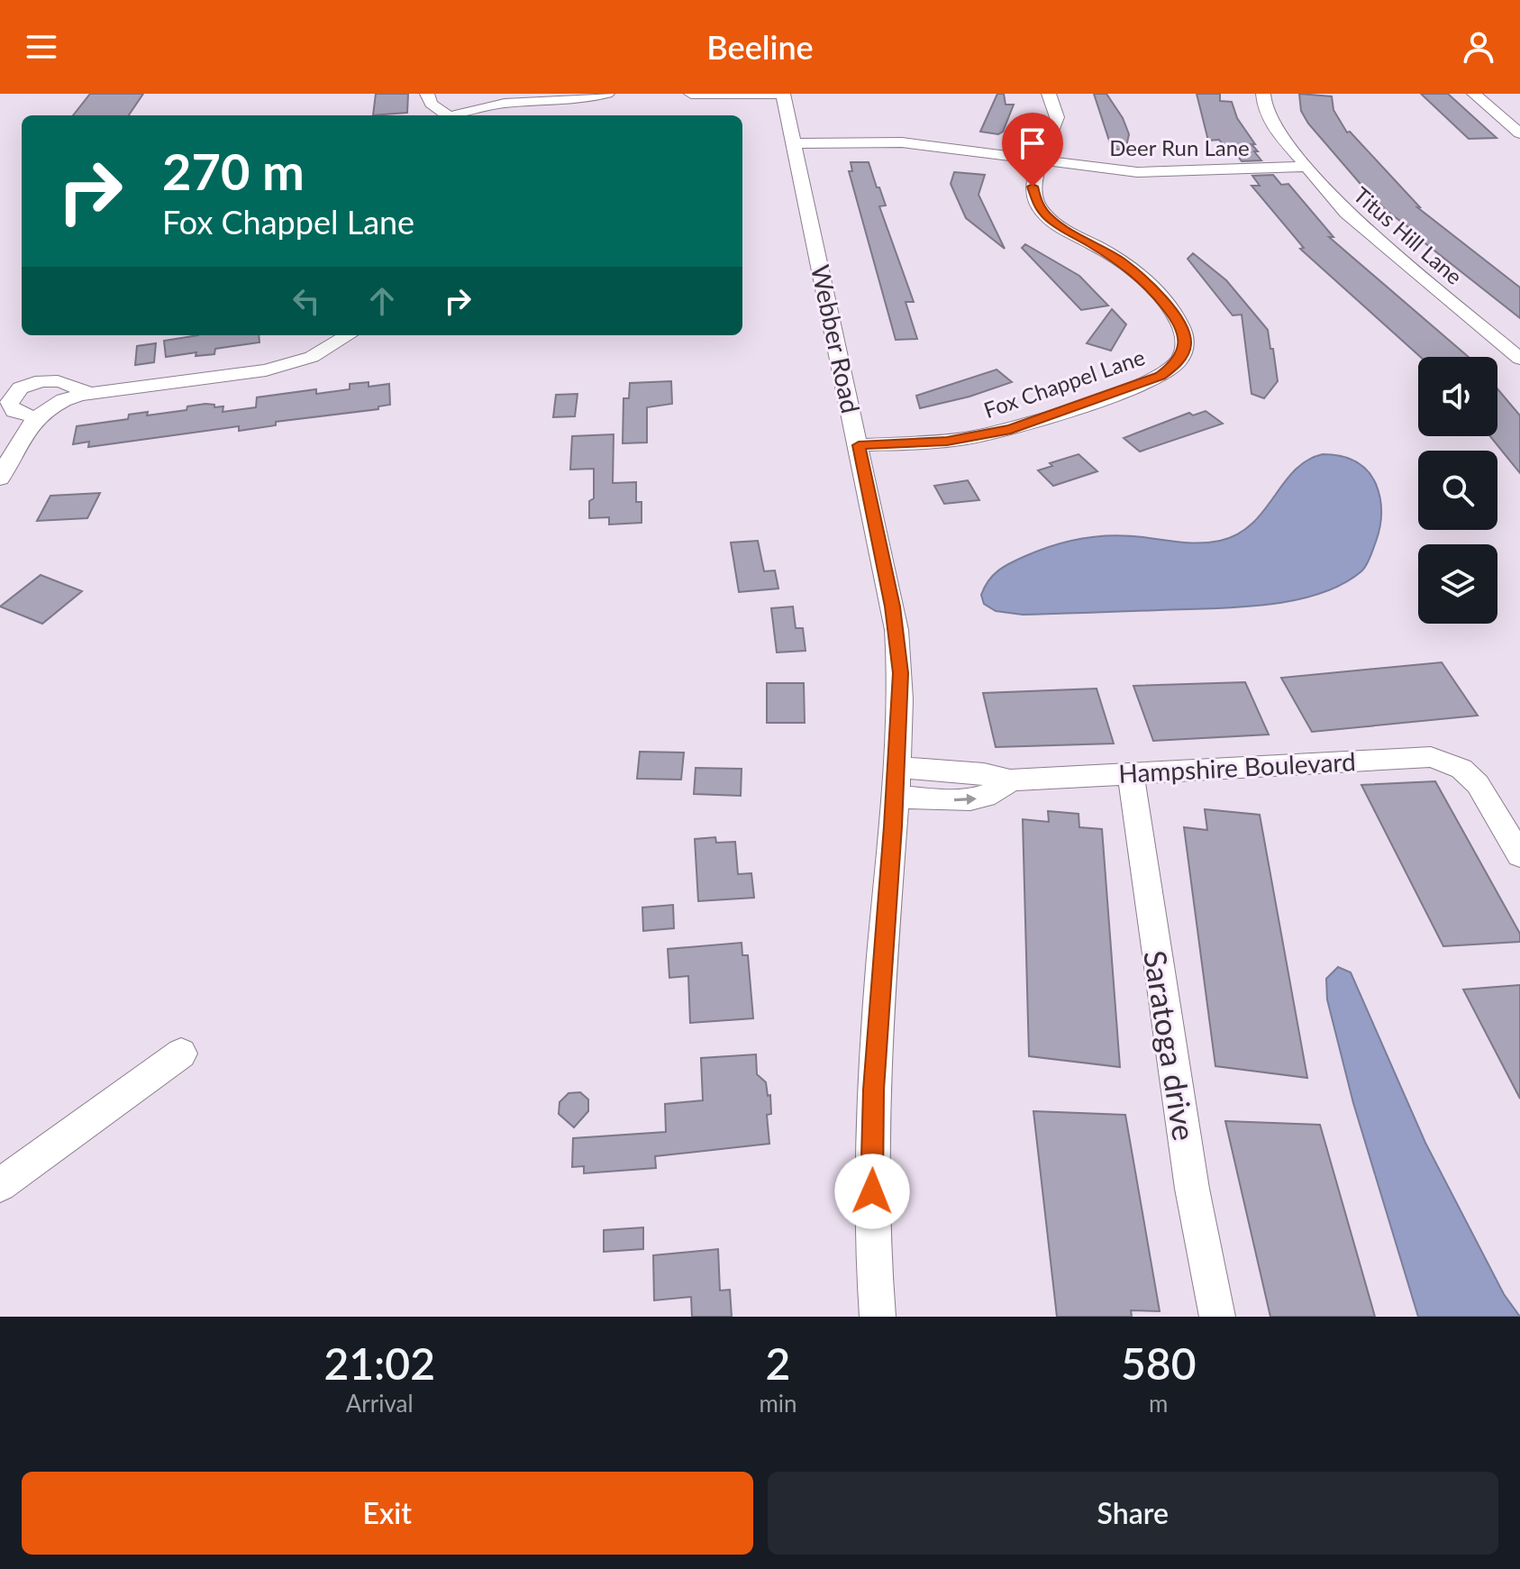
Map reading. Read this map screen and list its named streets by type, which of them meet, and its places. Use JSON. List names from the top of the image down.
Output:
{
  "streets": {
    "street": [
      "Deer Run Lane",
      "Titus Hill Lane",
      "Webber Road",
      "Fox Chappel Lane",
      "Hampshire Boulevard",
      "Saratoga drive"
    ]
  },
  "crossings": [
    ["Deer Run Lane", "Titus Hill Lane"],
    ["Deer Run Lane", "Webber Road"],
    ["Deer Run Lane", "Fox Chappel Lane"],
    ["Webber Road", "Fox Chappel Lane"],
    ["Webber Road", "Hampshire Boulevard"],
    ["Hampshire Boulevard", "Saratoga drive"]
  ],
  "page": {
    "header": "Beeline",
    "turn": ["270 m", "Fox Chappel Lane"],
    "eta": [
      "21:02",
      "Arrival",
      "2",
      "min",
      "580",
      "m"
    ],
    "buttons": ["Exit", "Share"]
  }
}
